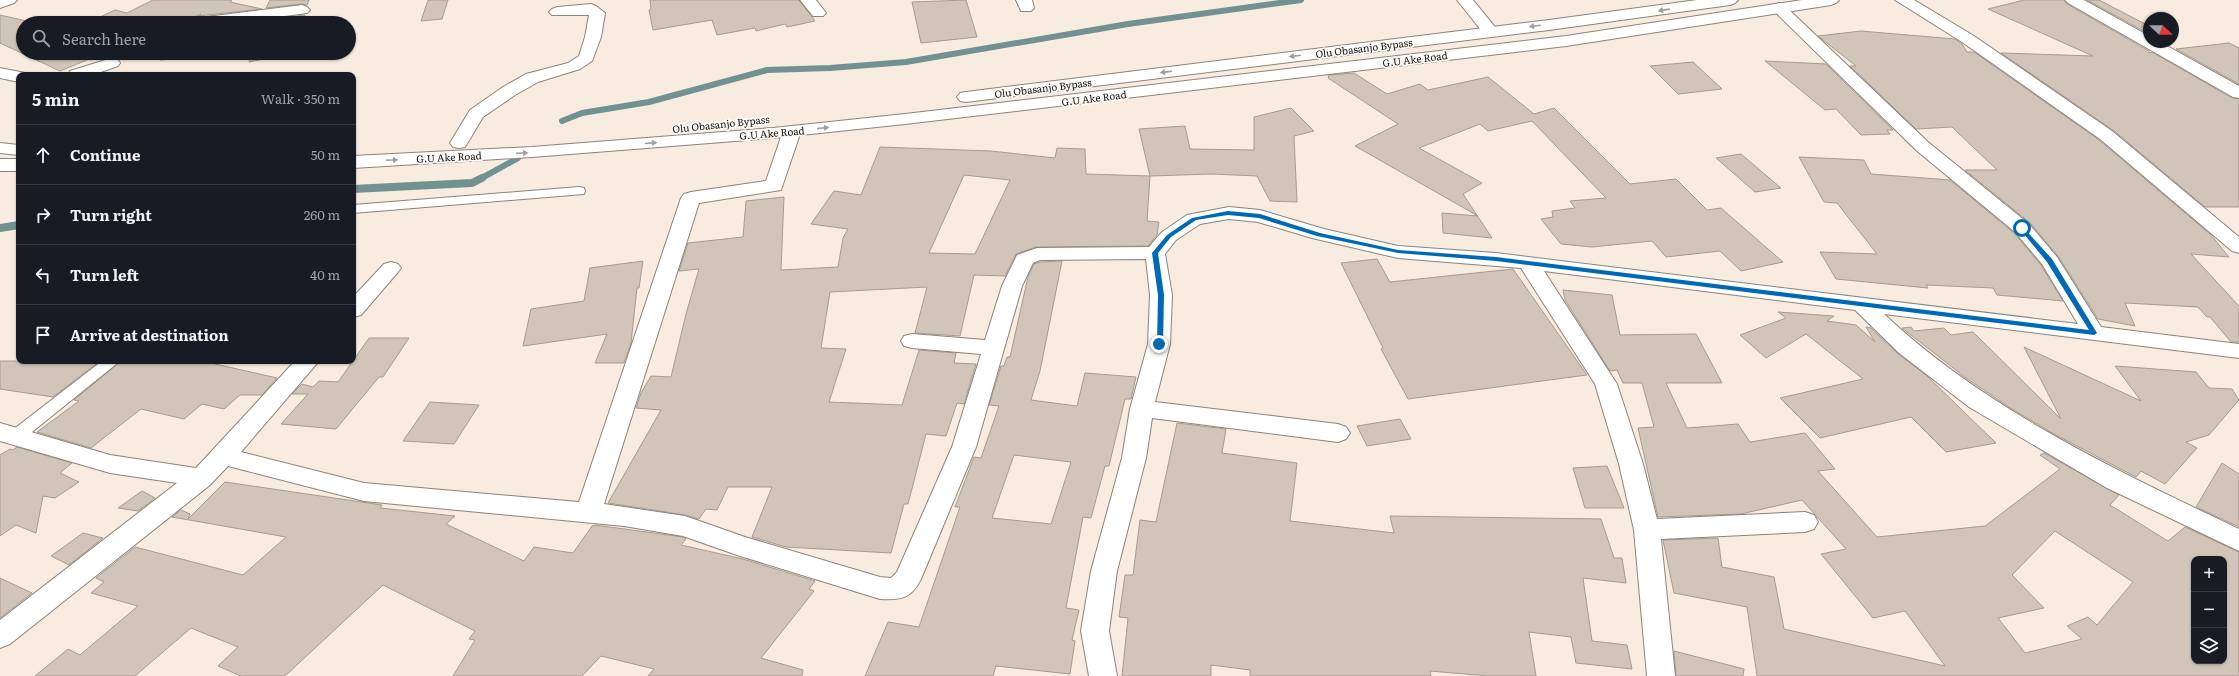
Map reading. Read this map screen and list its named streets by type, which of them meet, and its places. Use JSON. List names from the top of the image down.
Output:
{
  "streets": {
    "street": ["Olu Obasanjo Bypass", "G.U Ake Road"]
  },
  "one_way": ["Olu Obasanjo Bypass", "G.U Ake Road"],
  "north": "right",
  "page": {
    "search": "Search here",
    "heading": ["5 min", "Walk · 350 m"],
    "list": [
      ["Continue", "50 m"],
      ["Turn right", "260 m"],
      ["Turn left", "40 m"],
      "Arrive at destination"
    ],
    "map_buttons": ["+", "−"]
  }
}
